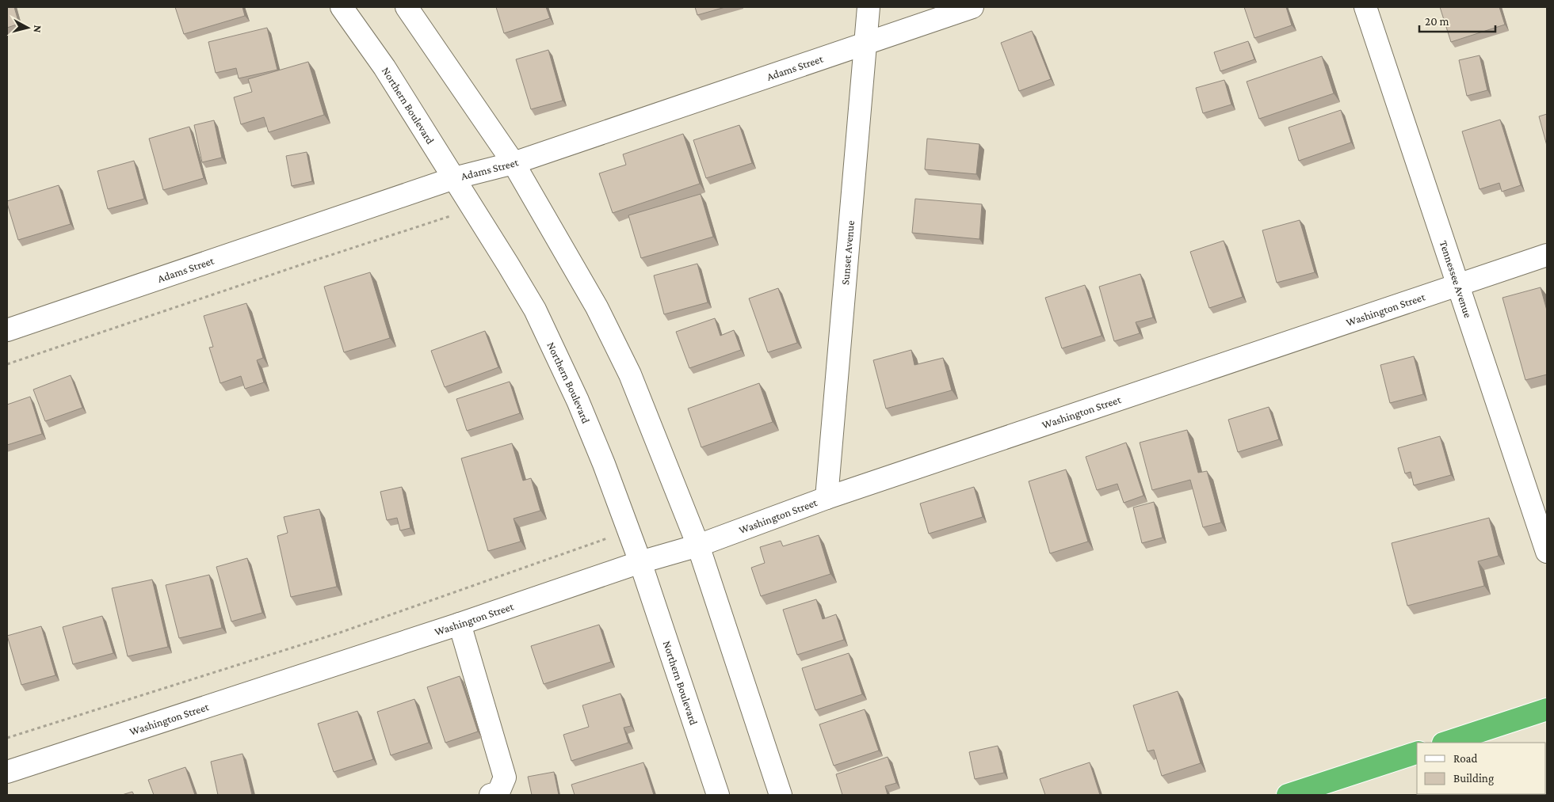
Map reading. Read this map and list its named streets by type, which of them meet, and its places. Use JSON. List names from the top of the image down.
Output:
{
  "streets": {
    "street": [
      "Adams Street",
      "Northern Boulevard",
      "Sunset Avenue",
      "Tennessee Avenue",
      "Washington Street"
    ]
  },
  "crossings": [
    ["Adams Street", "Northern Boulevard"],
    ["Adams Street", "Sunset Avenue"],
    ["Northern Boulevard", "Washington Street"],
    ["Sunset Avenue", "Washington Street"],
    ["Tennessee Avenue", "Washington Street"]
  ],
  "legend": ["Road", "Building"],
  "scale_bar": "20 m",
  "north": "right"
}
